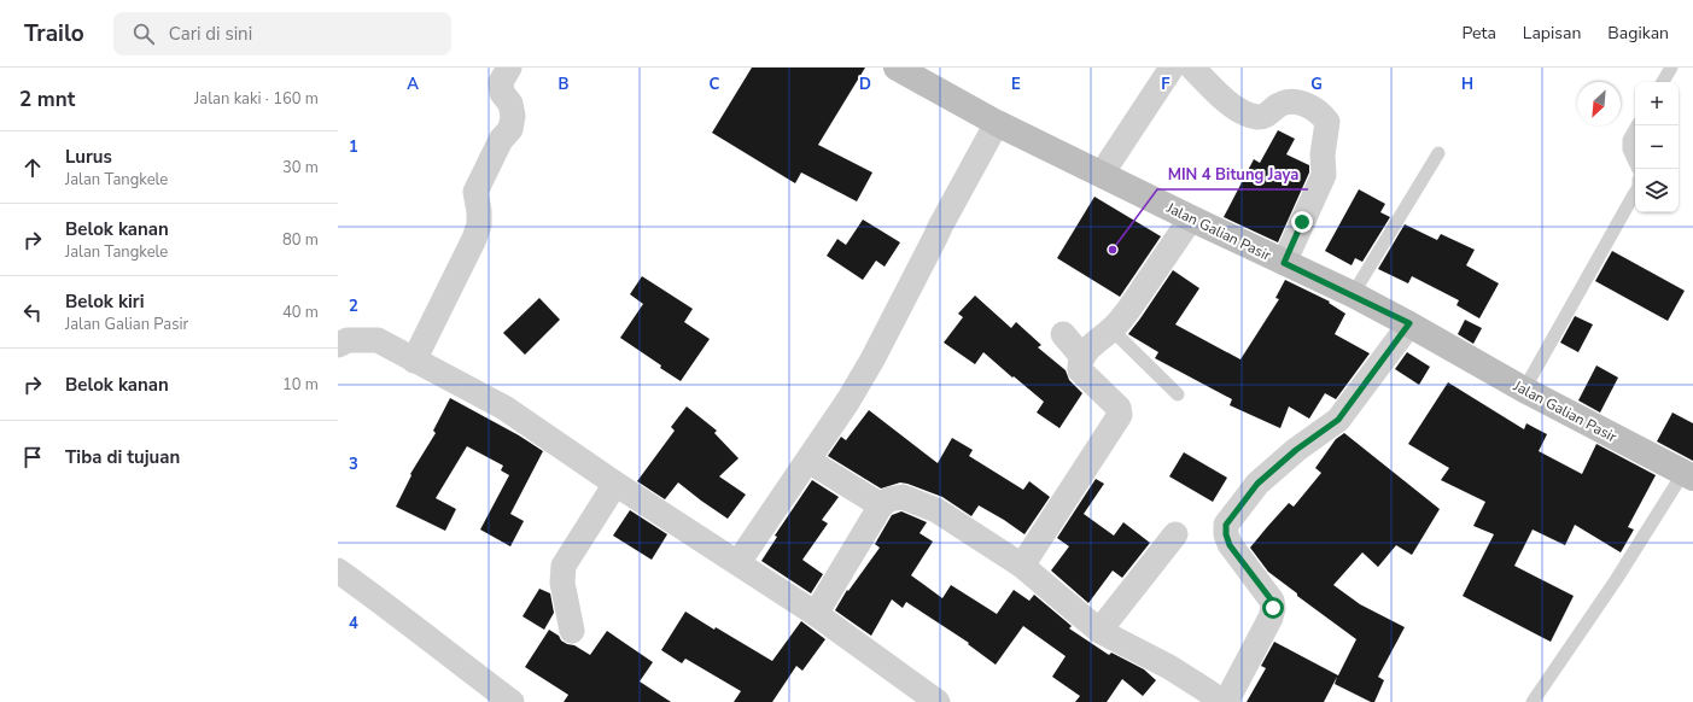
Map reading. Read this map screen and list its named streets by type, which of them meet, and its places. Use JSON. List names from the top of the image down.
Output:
{
  "streets": {
    "street": ["Jalan Galian Pasir"]
  },
  "places": ["MIN 4 Bitung Jaya"],
  "north": "bottom left",
  "page": {
    "header": "Trailo",
    "search": "Cari di sini",
    "nav": ["Peta", "Lapisan", "Bagikan"],
    "heading": ["2 mnt", "Jalan kaki · 160 m"],
    "map_buttons": ["+", "−"],
    "list": [
      ["Lurus", "Jalan Tangkele", "30 m"],
      ["Belok kanan", "Jalan Tangkele", "80 m"],
      ["Belok kiri", "Jalan Galian Pasir", "40 m"],
      ["Belok kanan", "10 m"],
      "Tiba di tujuan"
    ]
  },
  "grid": {
    "columns": [
      "A",
      "B",
      "C",
      "D",
      "E",
      "F",
      "G",
      "H"
    ],
    "rows": [
      "1",
      "2",
      "3",
      "4"
    ]
  }
}
